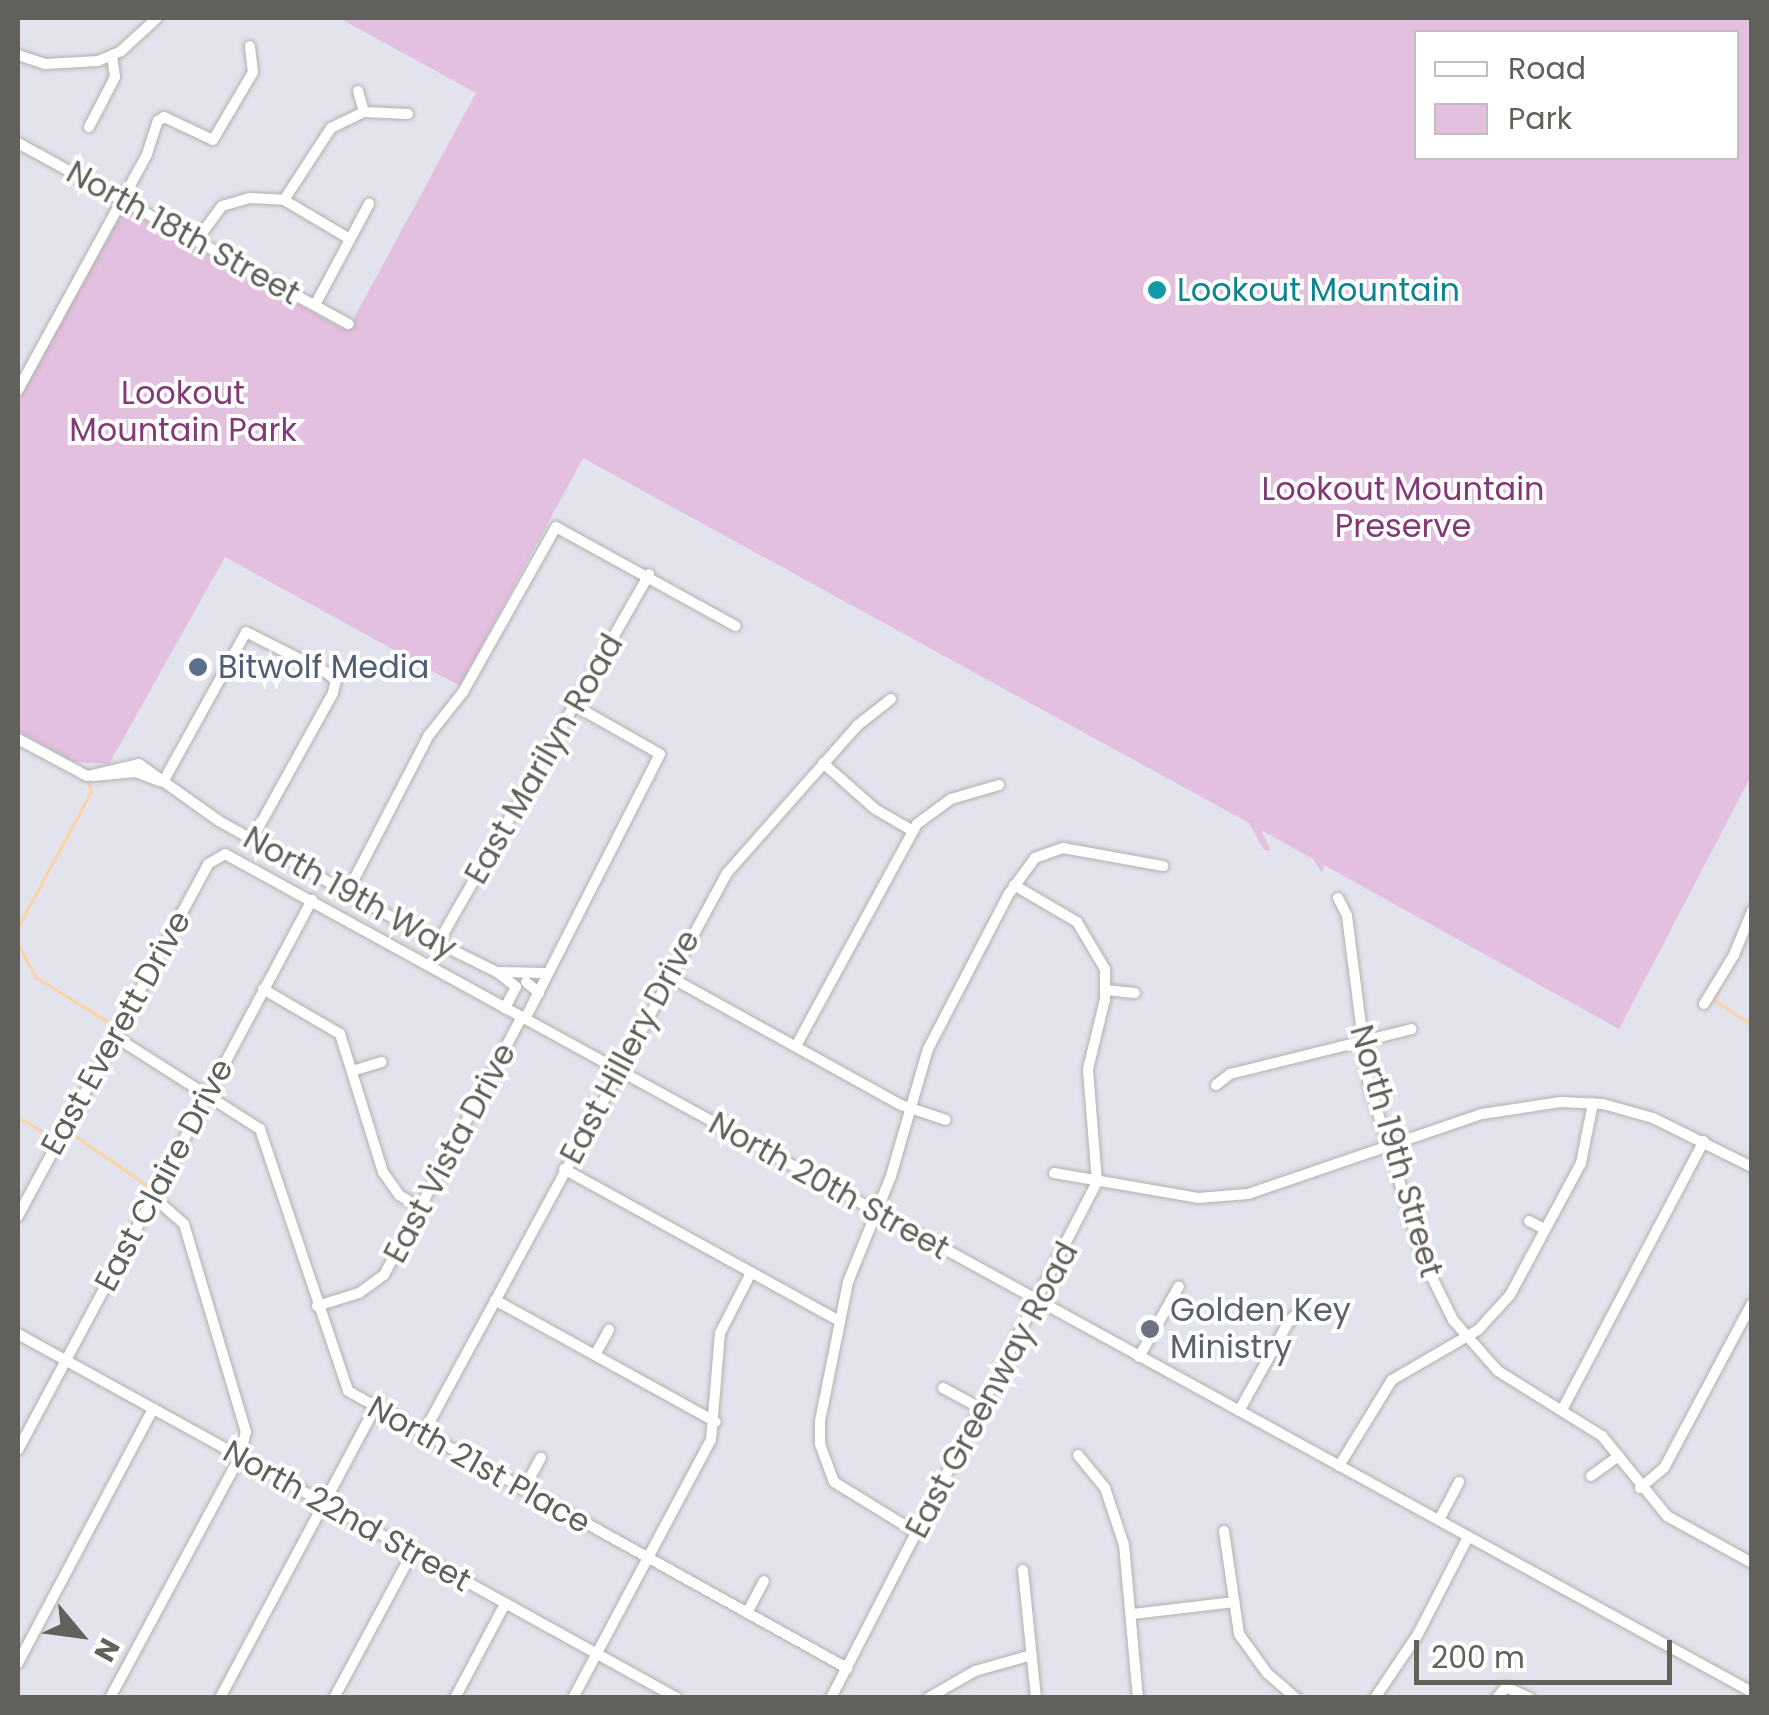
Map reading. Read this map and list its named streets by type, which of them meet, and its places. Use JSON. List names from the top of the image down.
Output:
{
  "streets": {
    "street": [
      "North 18th Street",
      "East Marilyn Road",
      "North 19th Way",
      "East Everett Drive",
      "East Hillery Drive",
      "North 19th Street",
      "East Vista Drive",
      "East Claire Drive",
      "North 20th Street",
      "East Greenway Road",
      "North 21st Place",
      "North 22nd Street"
    ]
  },
  "crossings": [
    ["East Marilyn Road", "North 19th Way"],
    ["East Marilyn Road", "East Vista Drive"],
    ["North 19th Way", "East Vista Drive"],
    ["East Everett Drive", "North 20th Street"],
    ["East Everett Drive", "North 21st Place"],
    ["East Hillery Drive", "North 20th Street"],
    ["East Hillery Drive", "North 21st Place"],
    ["East Vista Drive", "North 20th Street"],
    ["East Vista Drive", "North 21st Place"],
    ["East Claire Drive", "North 20th Street"],
    ["East Claire Drive", "North 21st Place"],
    ["East Claire Drive", "North 22nd Street"],
    ["North 20th Street", "East Greenway Road"],
    ["East Greenway Road", "North 21st Place"]
  ],
  "parks": ["Lookout Mountain Park", "Lookout Mountain Preserve"],
  "places": ["Lookout Mountain", "Bitwolf Media", "Golden Key Ministry"],
  "legend": ["Road", "Park"],
  "scale_bar": "200 m",
  "north": "bottom right"
}
